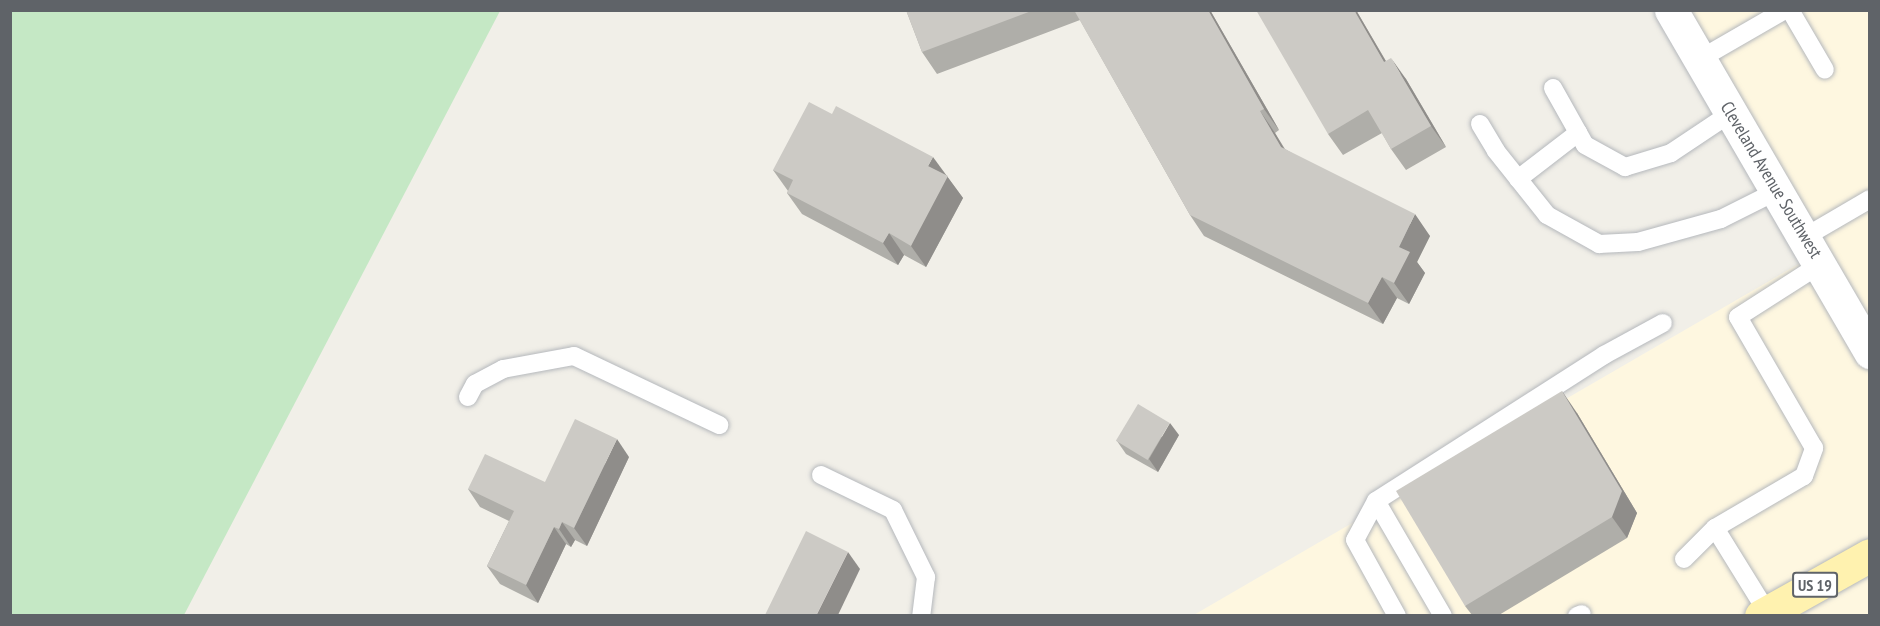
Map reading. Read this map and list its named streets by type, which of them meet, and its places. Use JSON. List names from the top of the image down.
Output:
{
  "streets": {
    "main road": ["Cleveland Avenue Southwest", "US 19"]
  }
}
